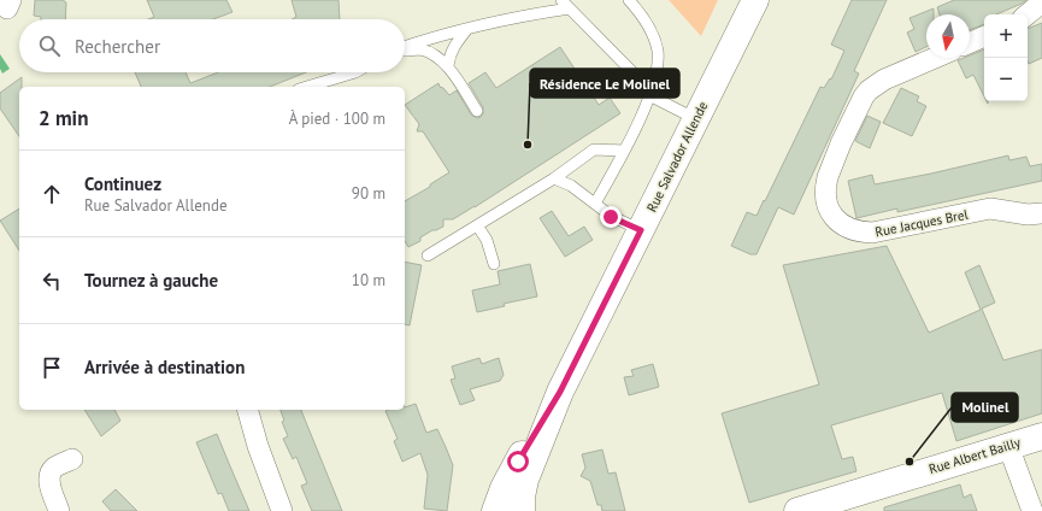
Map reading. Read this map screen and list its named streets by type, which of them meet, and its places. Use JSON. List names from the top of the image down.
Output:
{
  "streets": {
    "main road": ["Rue Salvador Allende", "Rue Albert Bailly"],
    "street": ["Rue Jacques Brel"]
  },
  "places": ["Résidence Le Molinel", "Molinel"],
  "north": "bottom",
  "page": {
    "map_buttons": ["+", "−"],
    "search": "Rechercher",
    "heading": ["2 min", "À pied · 100 m"],
    "list": [
      ["Continuez", "Rue Salvador Allende", "90 m"],
      ["Tournez à gauche", "10 m"],
      "Arrivée à destination"
    ]
  }
}
